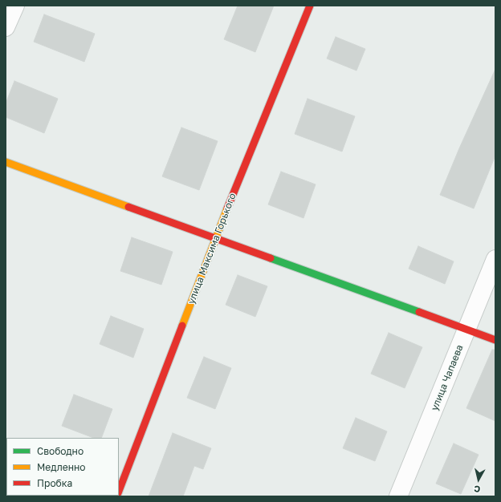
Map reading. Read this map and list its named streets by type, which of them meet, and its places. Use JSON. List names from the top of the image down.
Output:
{
  "streets": {
    "street": ["улица Максима Горького", "улица Чапаева"]
  },
  "legend": ["Свободно", "Медленно", "Пробка"],
  "north": "bottom"
}
